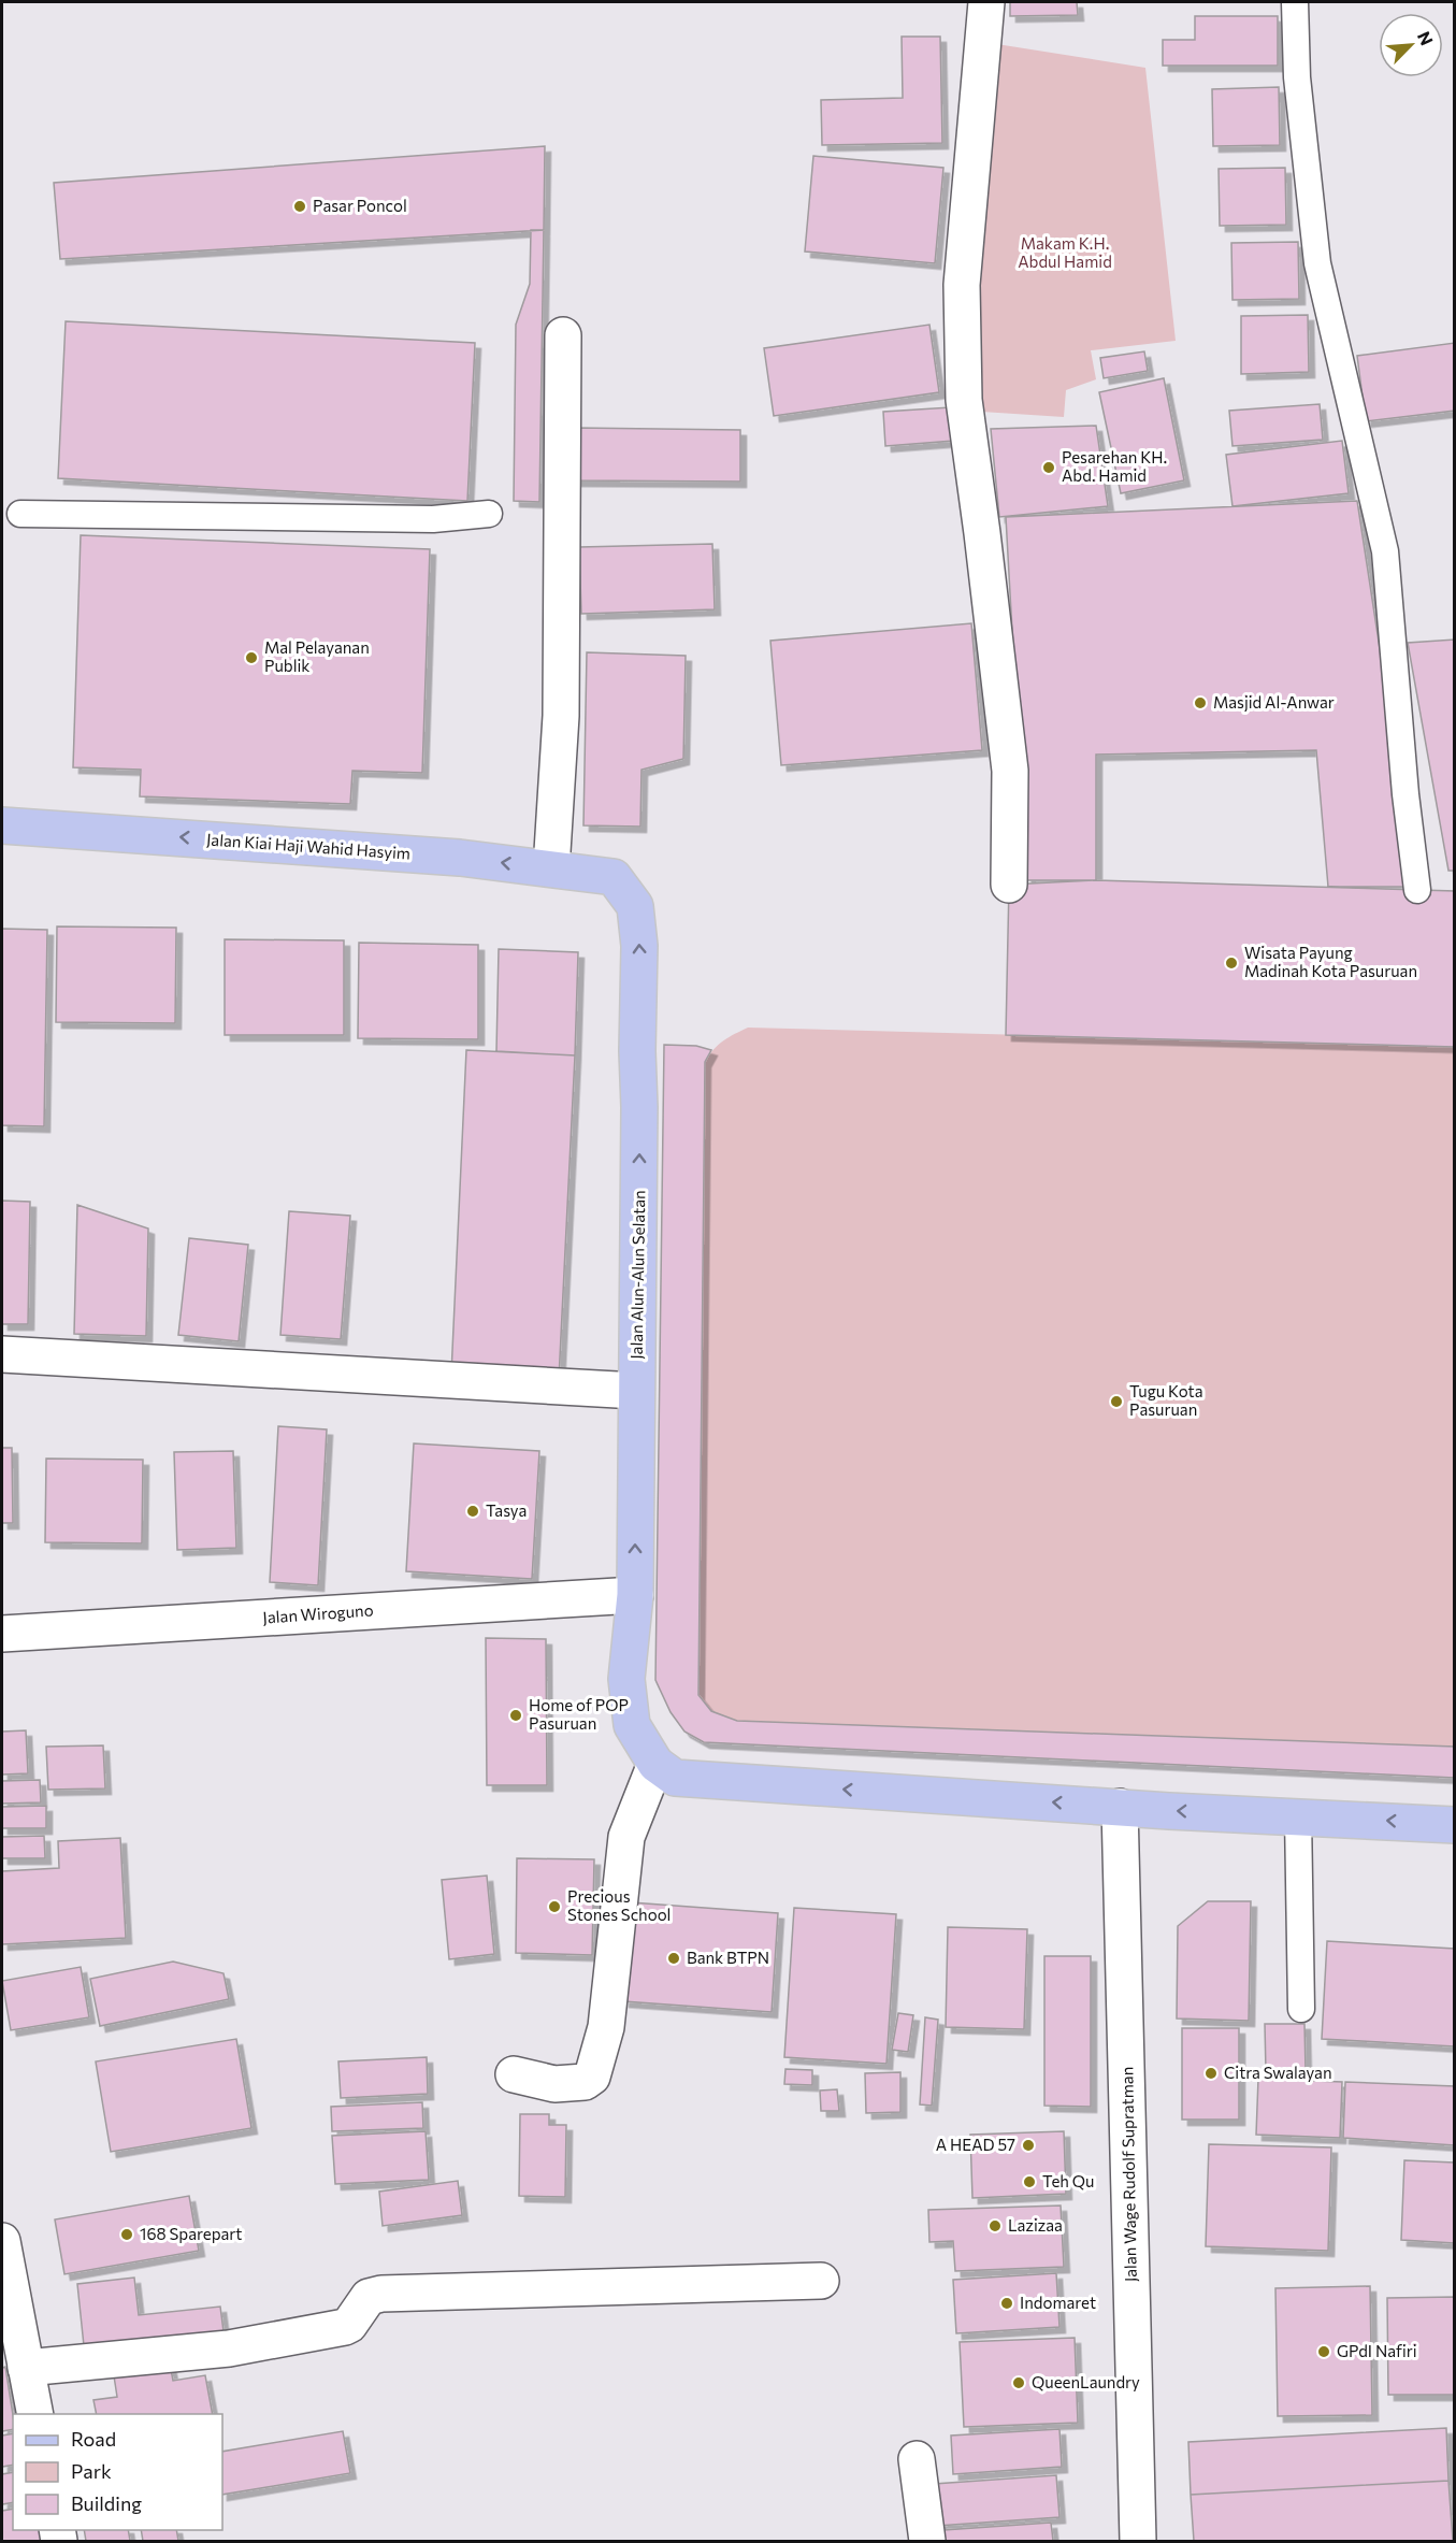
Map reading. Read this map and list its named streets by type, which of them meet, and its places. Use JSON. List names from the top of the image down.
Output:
{
  "streets": {
    "main road": ["Jalan Kiai Haji Wahid Hasyim", "Jalan Alun-Alun Selatan"],
    "street": ["Jalan Wiroguno", "Jalan Wage Rudolf Supratman"]
  },
  "crossings": [
    ["Jalan Kiai Haji Wahid Hasyim", "Jalan Alun-Alun Selatan"],
    ["Jalan Alun-Alun Selatan", "Jalan Wiroguno"]
  ],
  "one_way": ["Jalan Kiai Haji Wahid Hasyim", "Jalan Alun-Alun Selatan"],
  "parks": ["Makam K.H. Abdul Hamid"],
  "places": [
    "Pasar Poncol",
    "Pesarehan KH. Abd. Hamid",
    "Mal Pelayanan Publik",
    "Masjid Al-Anwar",
    "Wisata Payung Madinah Kota Pasuruan",
    "Tugu Kota Pasuruan",
    "Tasya",
    "Home of POP Pasuruan",
    "Precious Stones School",
    "Bank BTPN",
    "Citra Swalayan",
    "A HEAD 57",
    "Teh Qu",
    "Lazizaa",
    "168 Sparepart",
    "Indomaret",
    "GPdI Nafiri",
    "QueenLaundry"
  ],
  "legend": ["Road", "Park", "Building"],
  "north": "top right"
}
